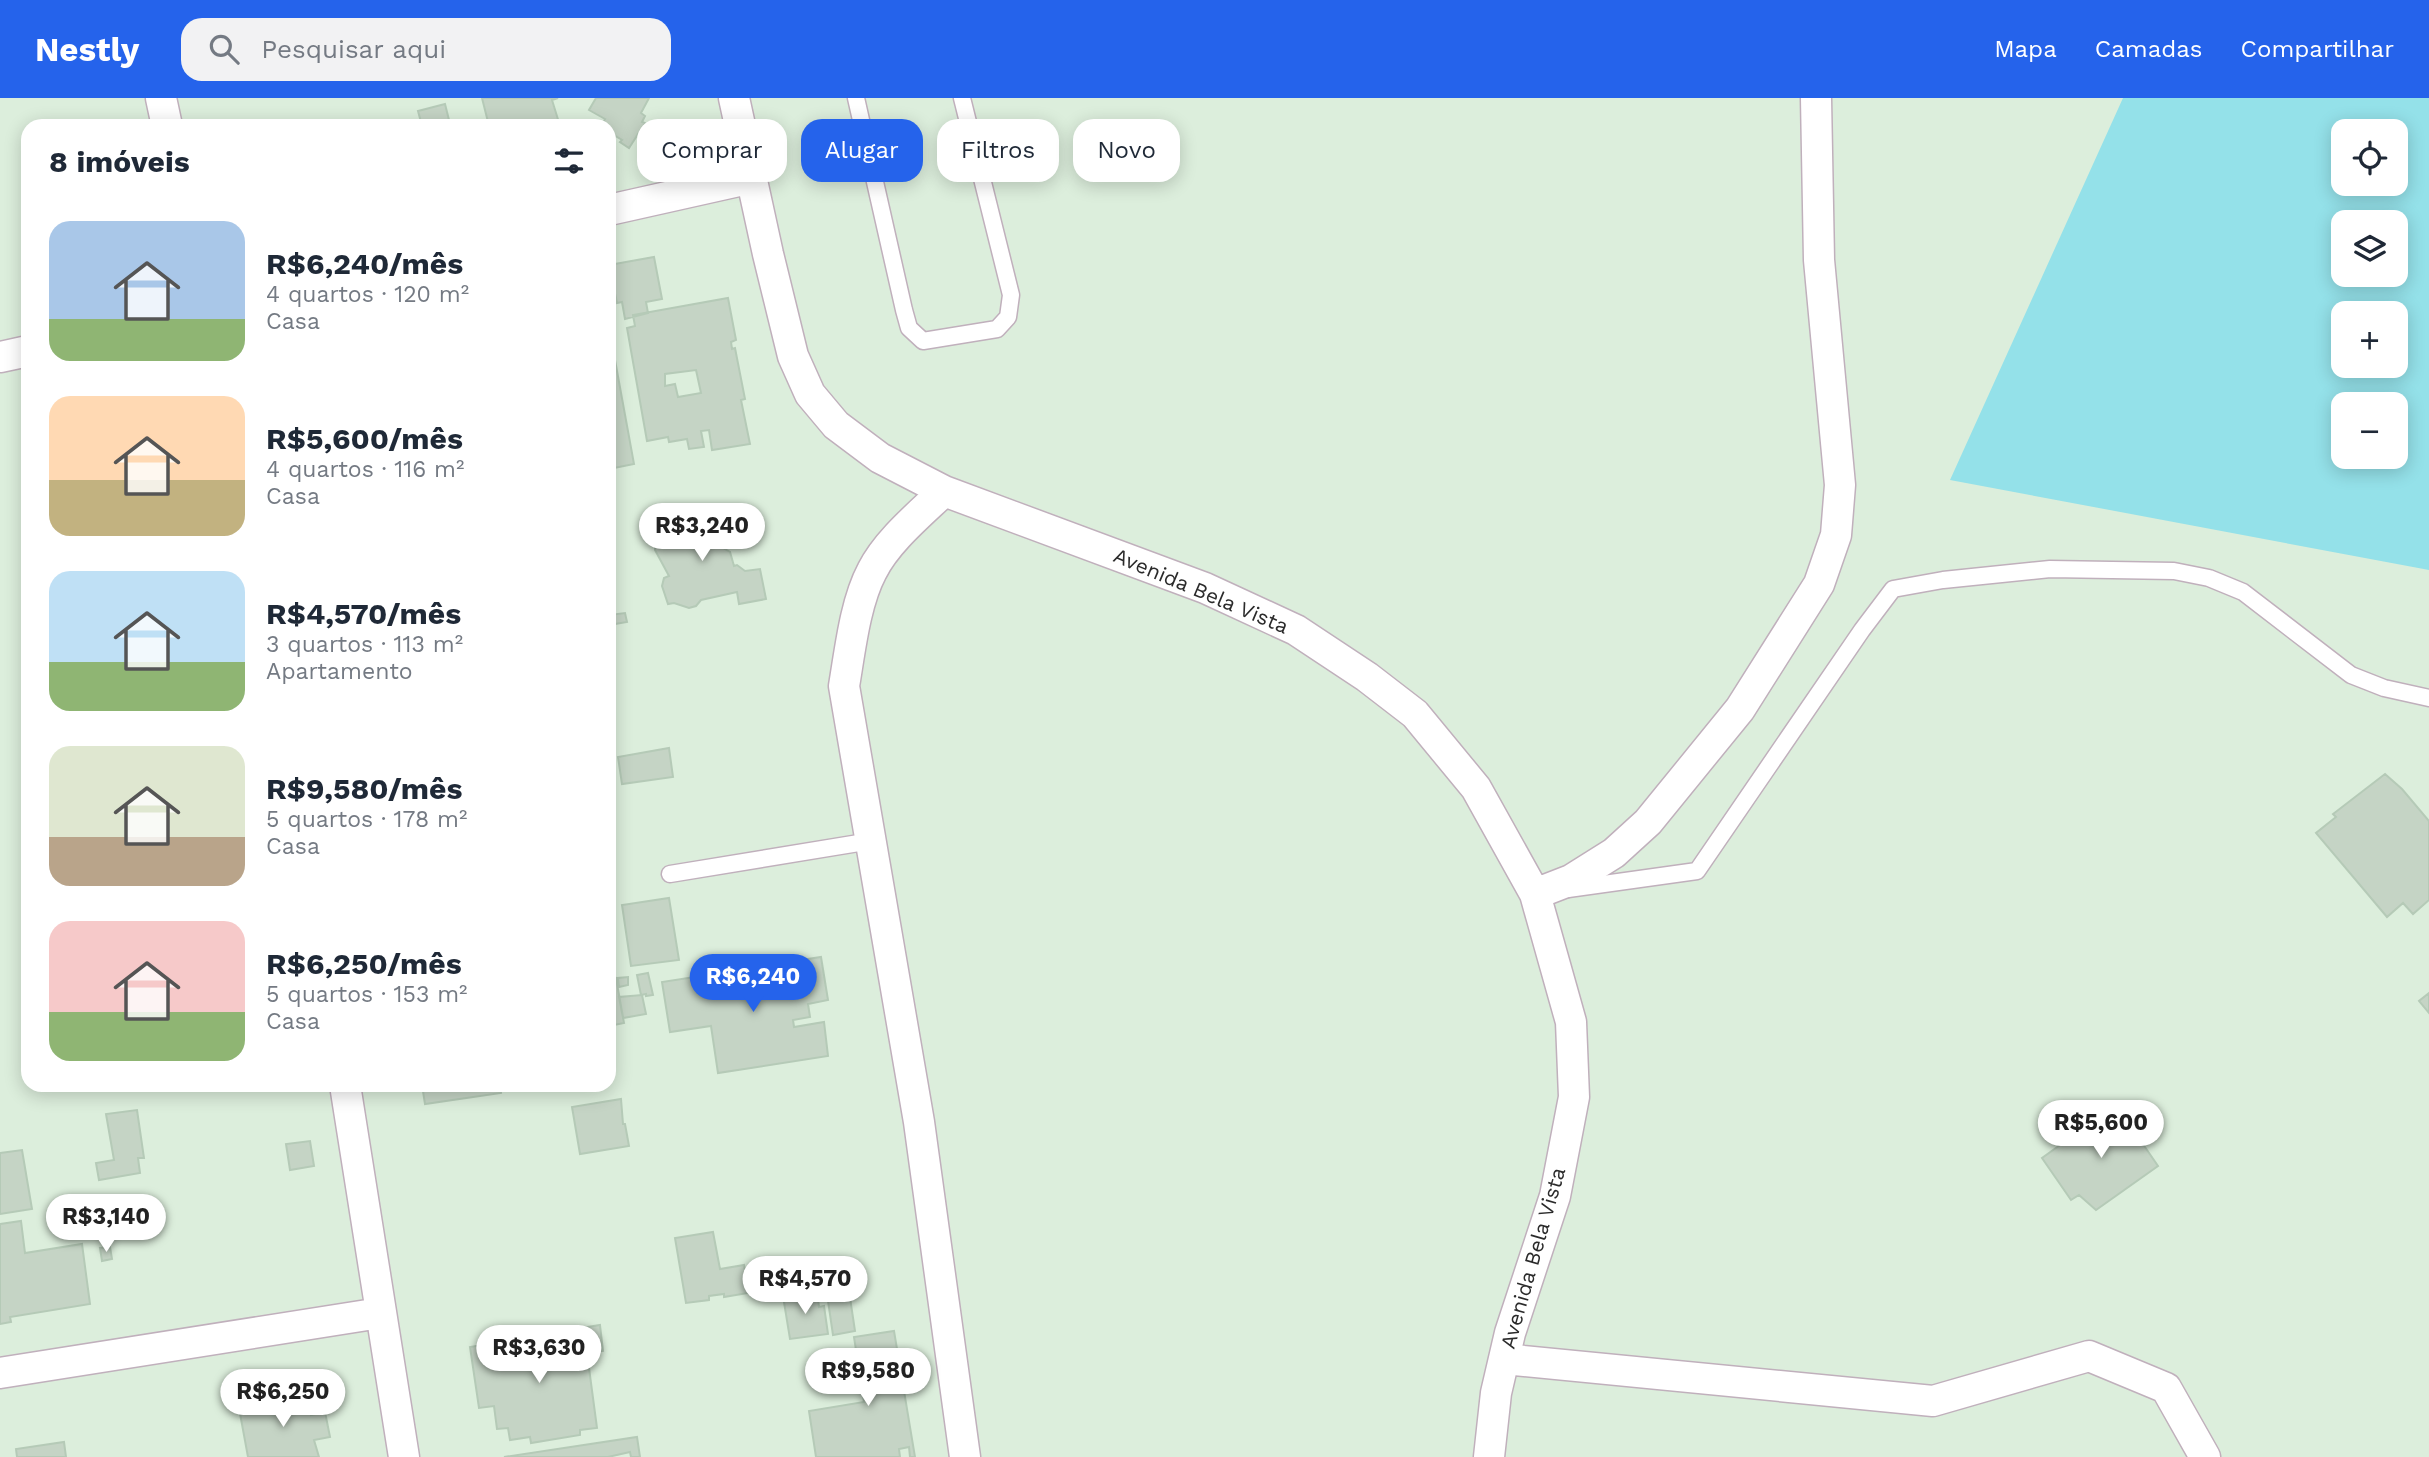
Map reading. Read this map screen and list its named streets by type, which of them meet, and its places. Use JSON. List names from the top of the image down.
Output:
{
  "streets": {
    "street": ["Avenida Bela Vista"]
  },
  "page": {
    "header": "Nestly",
    "search": "Pesquisar aqui",
    "nav": ["Mapa", "Camadas", "Compartilhar"],
    "map_buttons": ["+", "−"],
    "chip": [
      "Comprar",
      "Alugar",
      "Filtros",
      "Novo"
    ],
    "heading": "8 imóveis",
    "list": [
      {
        "name": "R$6,240/mês",
        "note": "4 quartos · 120 m² · Casa"
      },
      {
        "name": "R$5,600/mês",
        "note": "4 quartos · 116 m² · Casa"
      },
      {
        "name": "R$4,570/mês",
        "note": "3 quartos · 113 m² · Apartamento"
      },
      {
        "name": "R$9,580/mês",
        "note": "5 quartos · 178 m² · Casa"
      },
      {
        "name": "R$6,250/mês",
        "note": "5 quartos · 153 m² · Casa"
      }
    ],
    "price": [
      "R$3,240",
      "R$6,240",
      "R$5,600",
      "R$3,140",
      "R$4,570",
      "R$3,630",
      "R$9,580",
      "R$6,250"
    ]
  }
}
